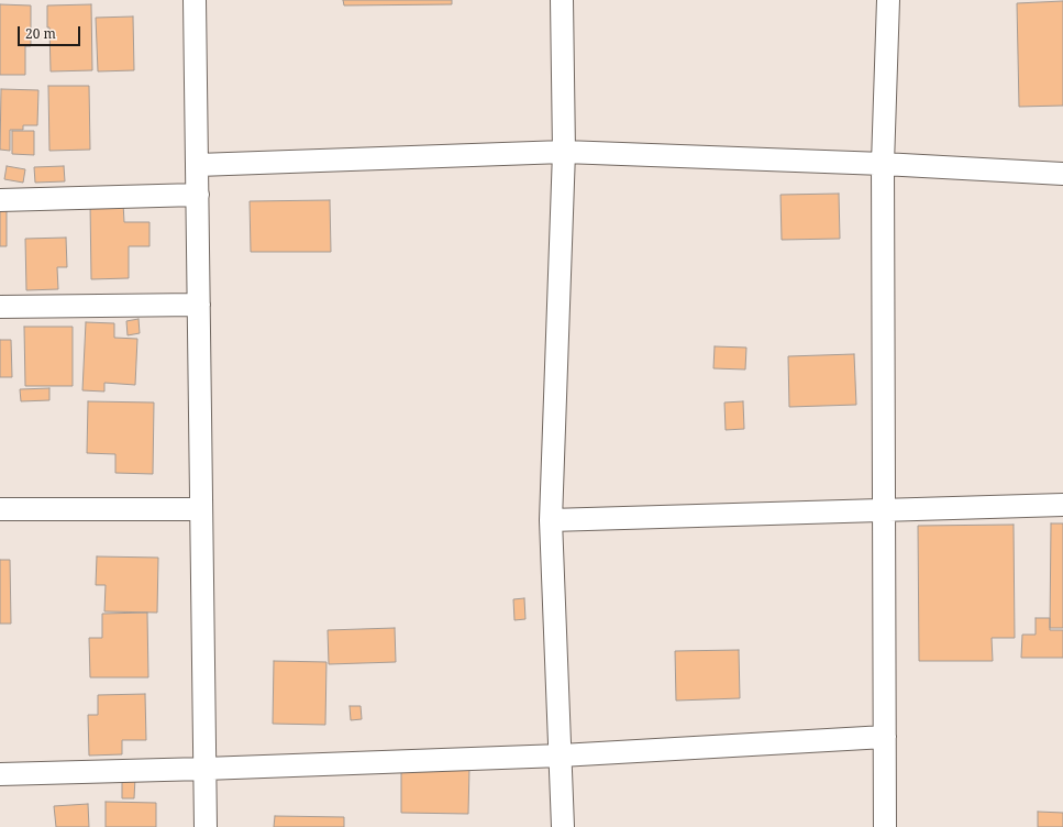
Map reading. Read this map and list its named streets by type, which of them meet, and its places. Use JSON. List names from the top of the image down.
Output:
{
  "scale_bar": "20 m"
}
